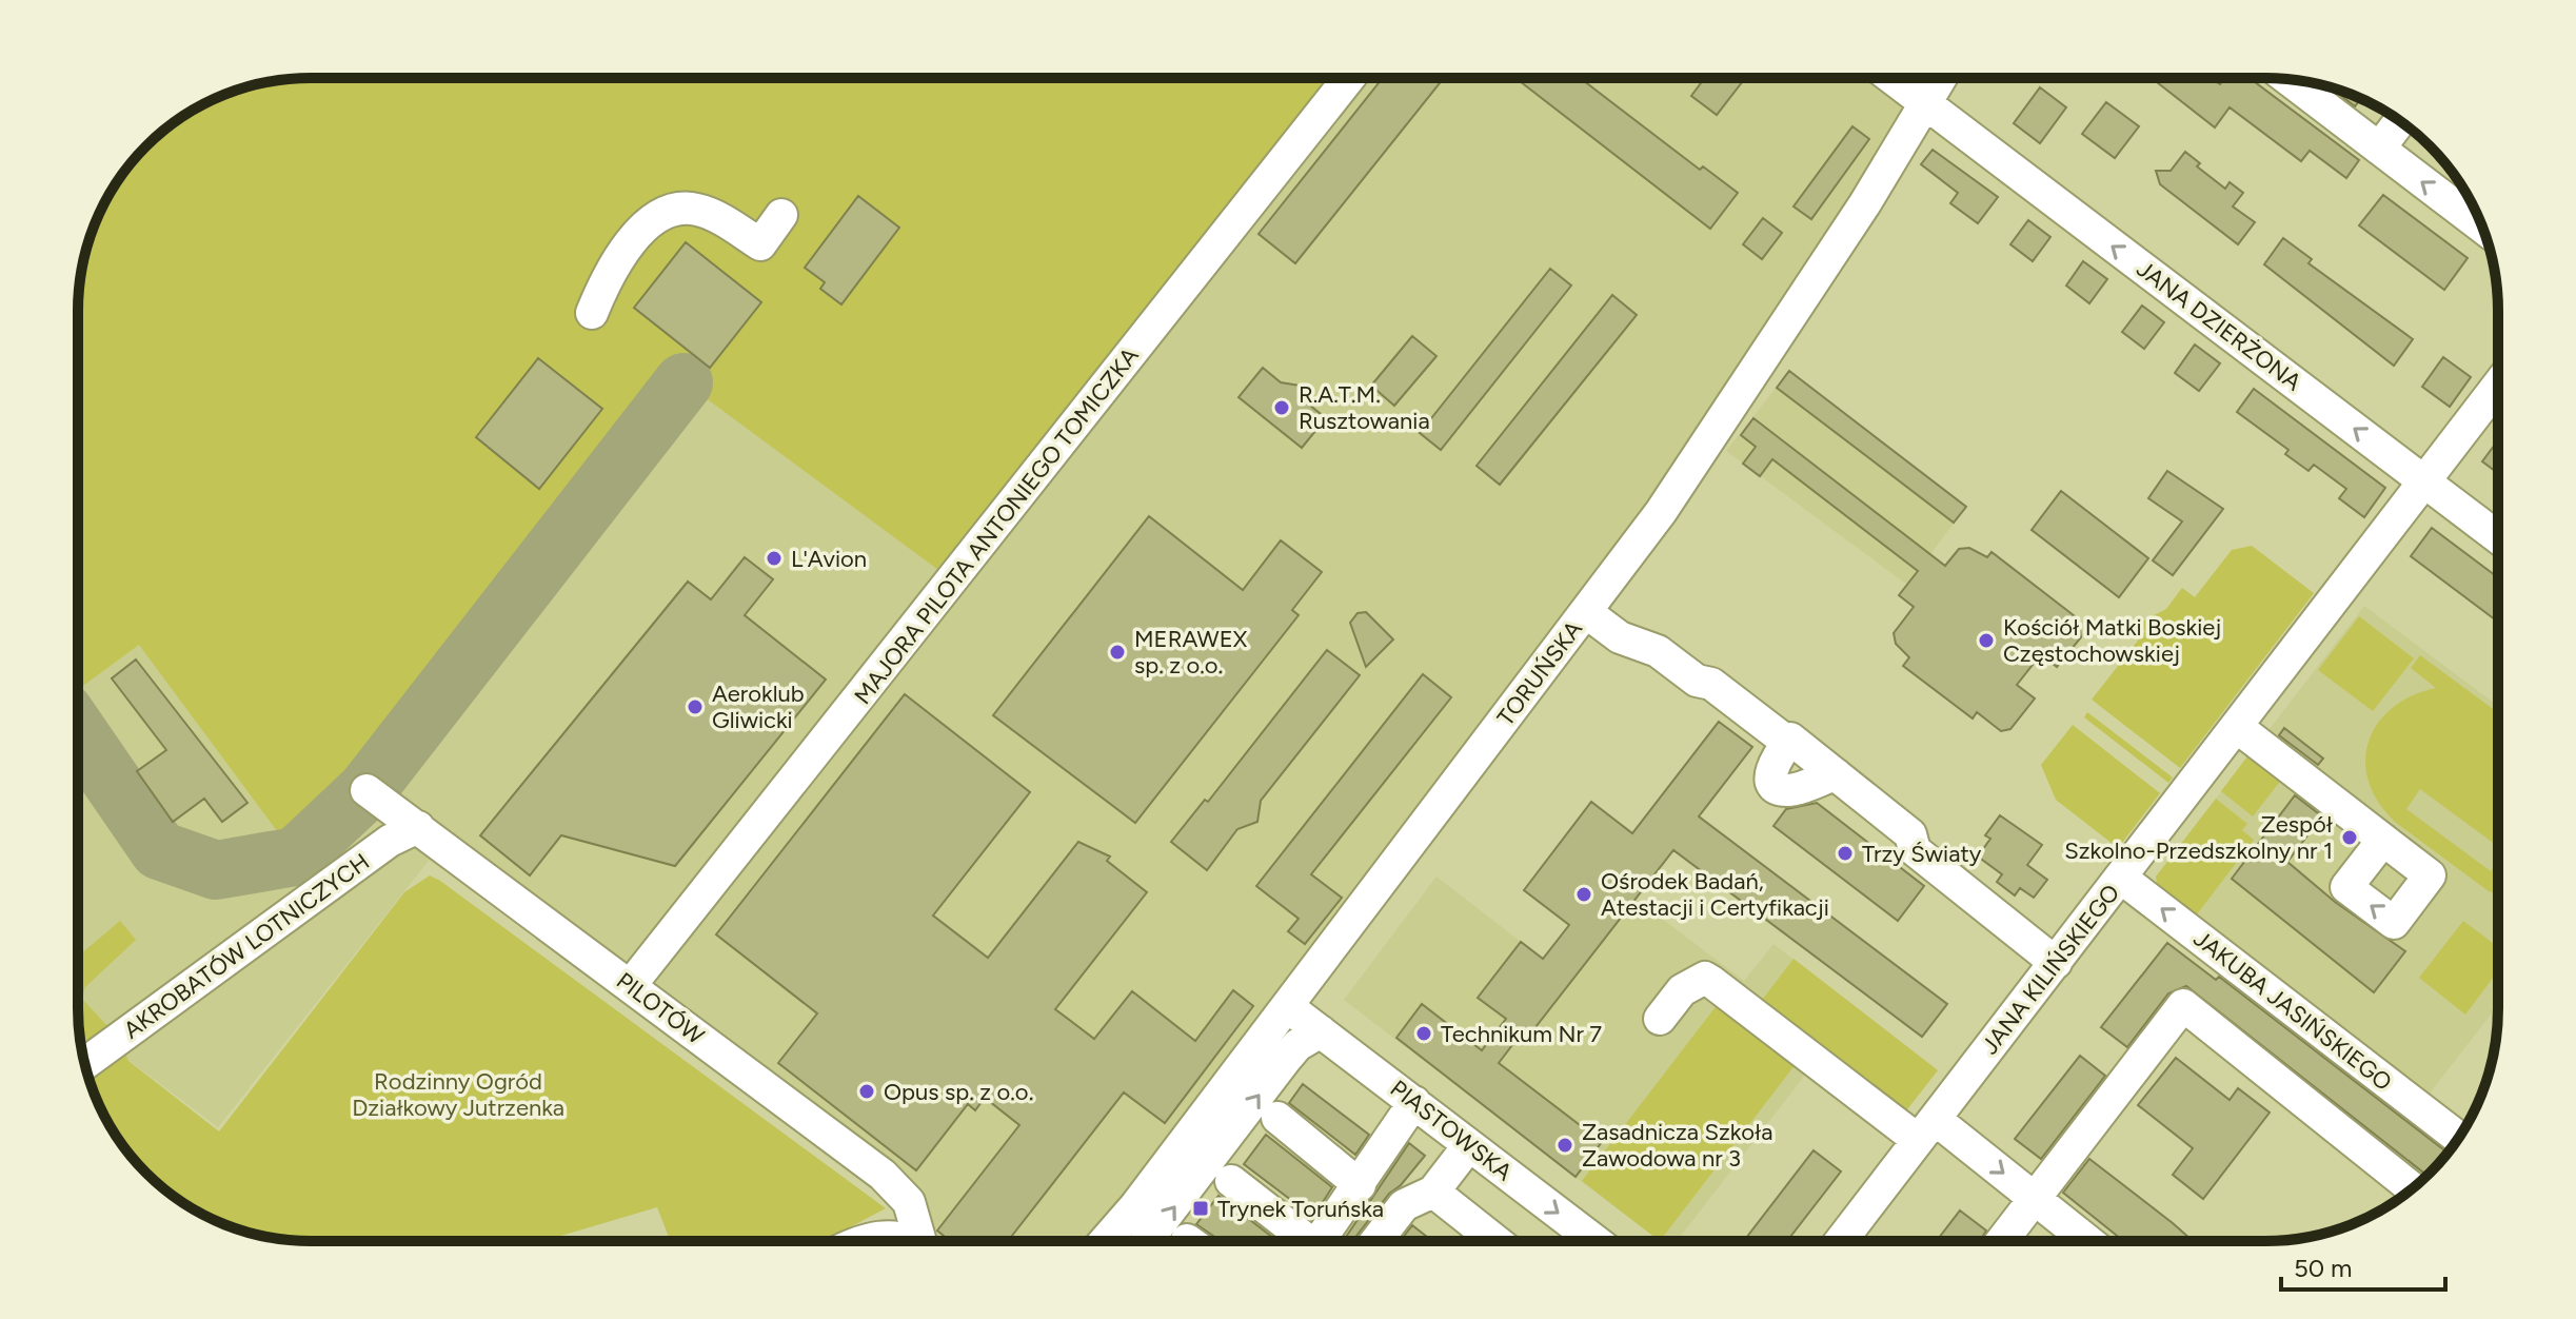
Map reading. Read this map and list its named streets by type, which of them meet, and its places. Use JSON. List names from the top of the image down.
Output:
{
  "streets": {
    "street": [
      "JANA DZIERŻONA",
      "MAJORA PILOTA ANTONIEGO TOMICZKA",
      "TORUŃSKA",
      "AKROBATÓW LOTNICZYCH",
      "JANA KILIŃSKIEGO",
      "PILOTÓW",
      "JAKUBA JASIŃSKIEGO",
      "PIASTOWSKA"
    ]
  },
  "crossings": [
    ["JANA DZIERŻONA", "TORUŃSKA"],
    ["JANA DZIERŻONA", "JANA KILIŃSKIEGO"],
    ["MAJORA PILOTA ANTONIEGO TOMICZKA", "PILOTÓW"],
    ["TORUŃSKA", "PIASTOWSKA"],
    ["AKROBATÓW LOTNICZYCH", "PILOTÓW"],
    ["JANA KILIŃSKIEGO", "JAKUBA JASIŃSKIEGO"]
  ],
  "parks": ["Rodzinny Ogród Działkowy Jutrzenka"],
  "places": {
    "other": [
      "R.A.T.M. Rusztowania",
      "L'Avion",
      "Kościół Matki Boskiej Częstochowskiej",
      "MERAWEX sp. z o.o.",
      "Aeroklub Gliwicki",
      "Zespół Szkolno-Przedszkolny nr 1",
      "Trzy Światy",
      "Ośrodek Badań, Atestacji i Certyfikacji",
      "Technikum Nr 7",
      "Opus sp. z o.o.",
      "Zasadnicza Szkoła Zawodowa nr 3"
    ],
    "transit": ["Trynek Toruńska"]
  },
  "scale_bar": "50 m"
}
